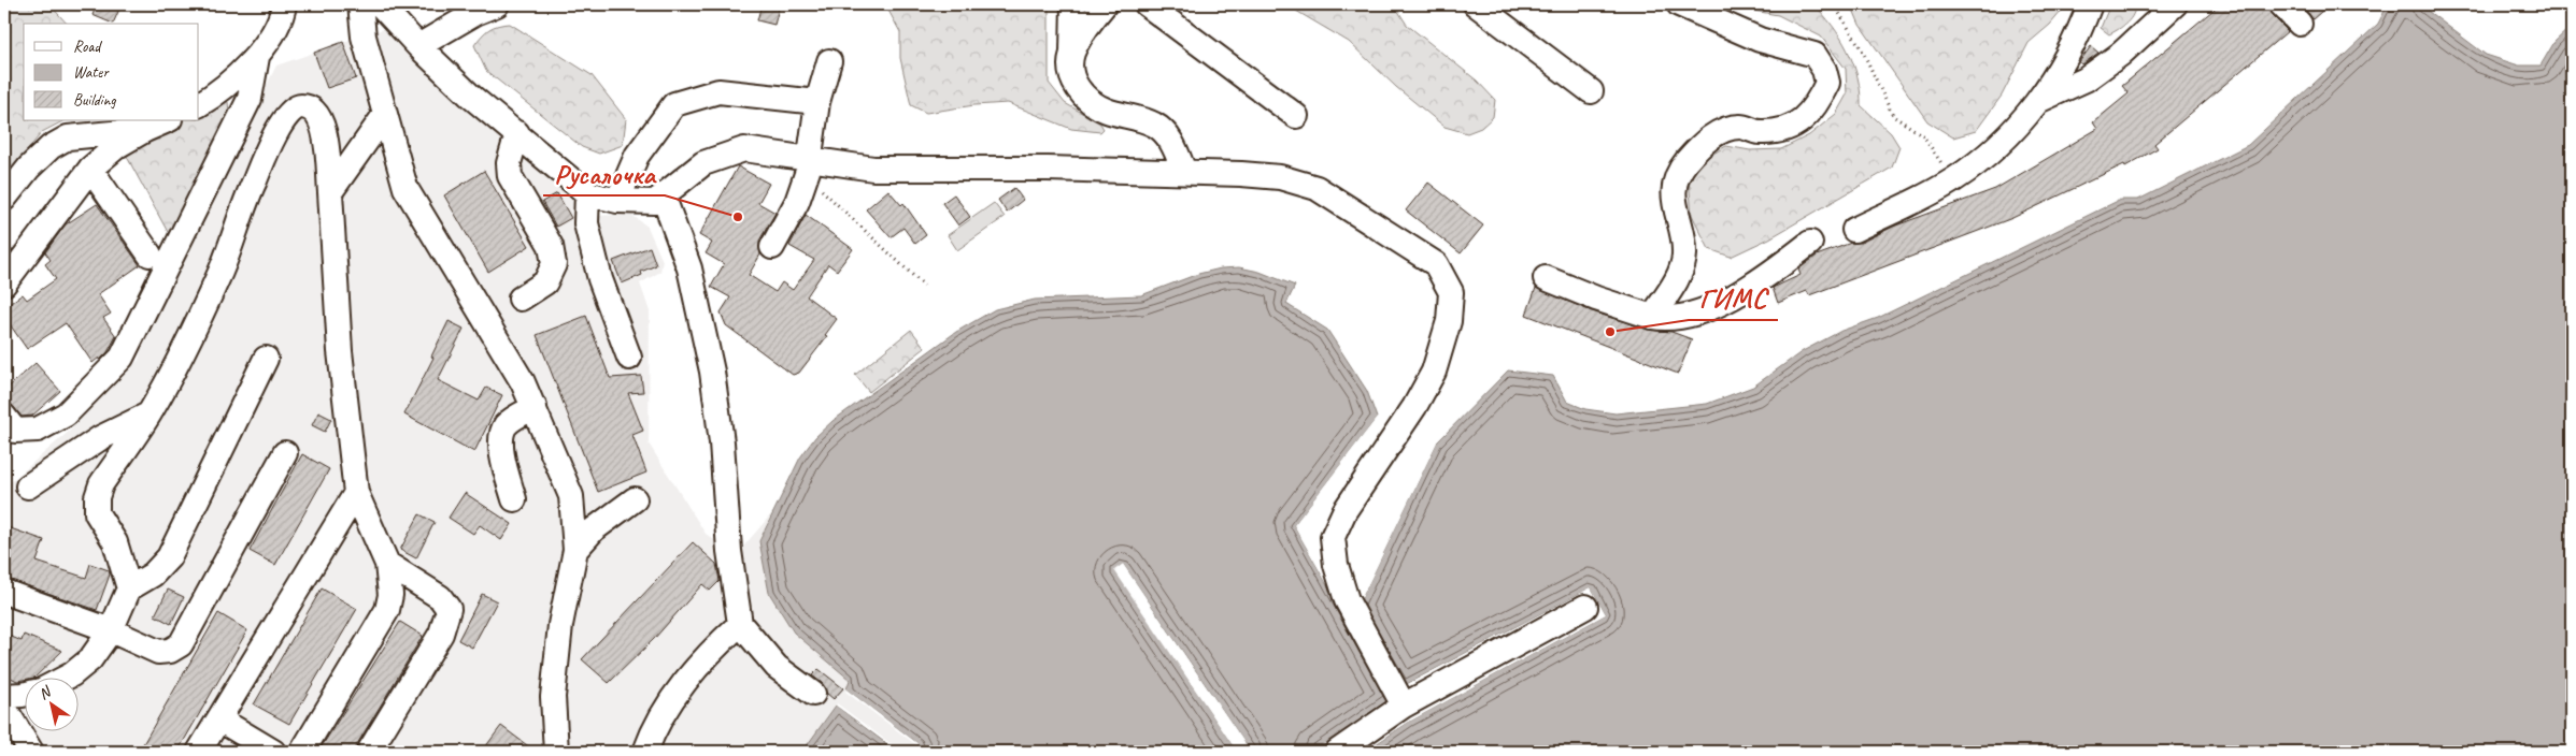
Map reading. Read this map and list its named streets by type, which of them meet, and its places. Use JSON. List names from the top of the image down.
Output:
{
  "places": ["Русалочка", "ГИМС"],
  "legend": ["Road", "Water", "Building"],
  "north": "top left"
}
